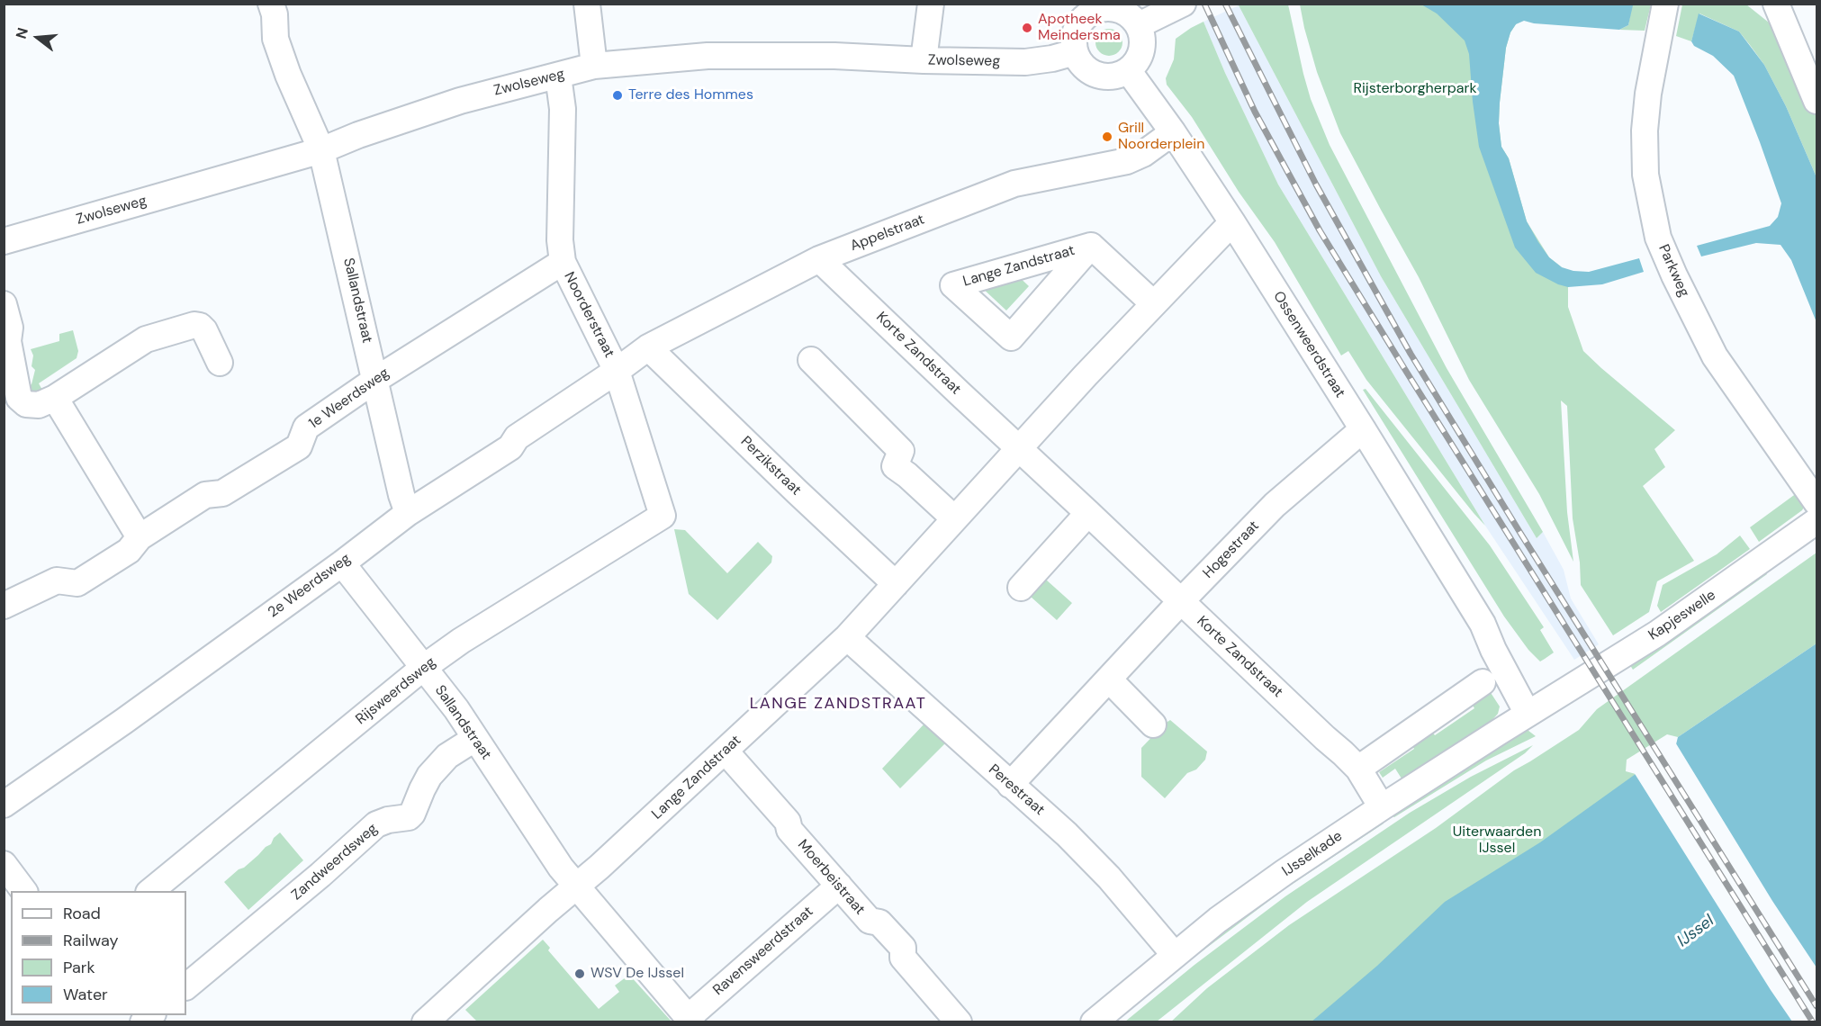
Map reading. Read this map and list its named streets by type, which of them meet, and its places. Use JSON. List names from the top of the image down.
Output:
{
  "streets": {
    "street": [
      "Zwolseweg",
      "Appelstraat",
      "Lange Zandstraat",
      "Parkweg",
      "Sallandstraat",
      "Noorderstraat",
      "Ossenweerdstraat",
      "Korte Zandstraat",
      "1e Weerdsweg",
      "Perzikstraat",
      "Hogestraat",
      "2e Weerdsweg",
      "Kapjeswelle",
      "Rijsweerdsweg",
      "Perestraat",
      "IJsselkade",
      "Zandweerdsweg",
      "Moerbeistraat",
      "Ravensweerdstraat"
    ]
  },
  "crossings": [
    ["Zwolseweg", "Sallandstraat"],
    ["Zwolseweg", "Noorderstraat"],
    ["Zwolseweg", "Ossenweerdstraat"],
    ["Appelstraat", "Noorderstraat"],
    ["Appelstraat", "Ossenweerdstraat"],
    ["Appelstraat", "Korte Zandstraat"],
    ["Appelstraat", "Perzikstraat"],
    ["Appelstraat", "2e Weerdsweg"],
    ["Lange Zandstraat", "Sallandstraat"],
    ["Lange Zandstraat", "Ossenweerdstraat"],
    ["Lange Zandstraat", "Korte Zandstraat"],
    ["Lange Zandstraat", "Perzikstraat"],
    ["Lange Zandstraat", "Perestraat"],
    ["Lange Zandstraat", "Moerbeistraat"],
    ["Sallandstraat", "1e Weerdsweg"],
    ["Sallandstraat", "2e Weerdsweg"],
    ["Sallandstraat", "Rijsweerdsweg"],
    ["Sallandstraat", "Zandweerdsweg"],
    ["Sallandstraat", "Ravensweerdstraat"],
    ["Noorderstraat", "1e Weerdsweg"],
    ["Noorderstraat", "2e Weerdsweg"],
    ["Noorderstraat", "Rijsweerdsweg"],
    ["Ossenweerdstraat", "Hogestraat"],
    ["Ossenweerdstraat", "Kapjeswelle"],
    ["Ossenweerdstraat", "IJsselkade"],
    ["Korte Zandstraat", "Hogestraat"],
    ["Korte Zandstraat", "IJsselkade"],
    ["Hogestraat", "Perestraat"],
    ["Kapjeswelle", "IJsselkade"],
    ["Perestraat", "IJsselkade"],
    ["Moerbeistraat", "Ravensweerdstraat"]
  ],
  "districts": ["LANGE ZANDSTRAAT"],
  "water": ["IJssel"],
  "parks": ["Rijsterborgherpark", "Uiterwaarden IJssel"],
  "places": [
    "Apotheek Meindersma",
    "Terre des Hommes",
    "Grill Noorderplein",
    "WSV De IJssel"
  ],
  "legend": [
    "Road",
    "Railway",
    "Park",
    "Water"
  ],
  "north": "left"
}
